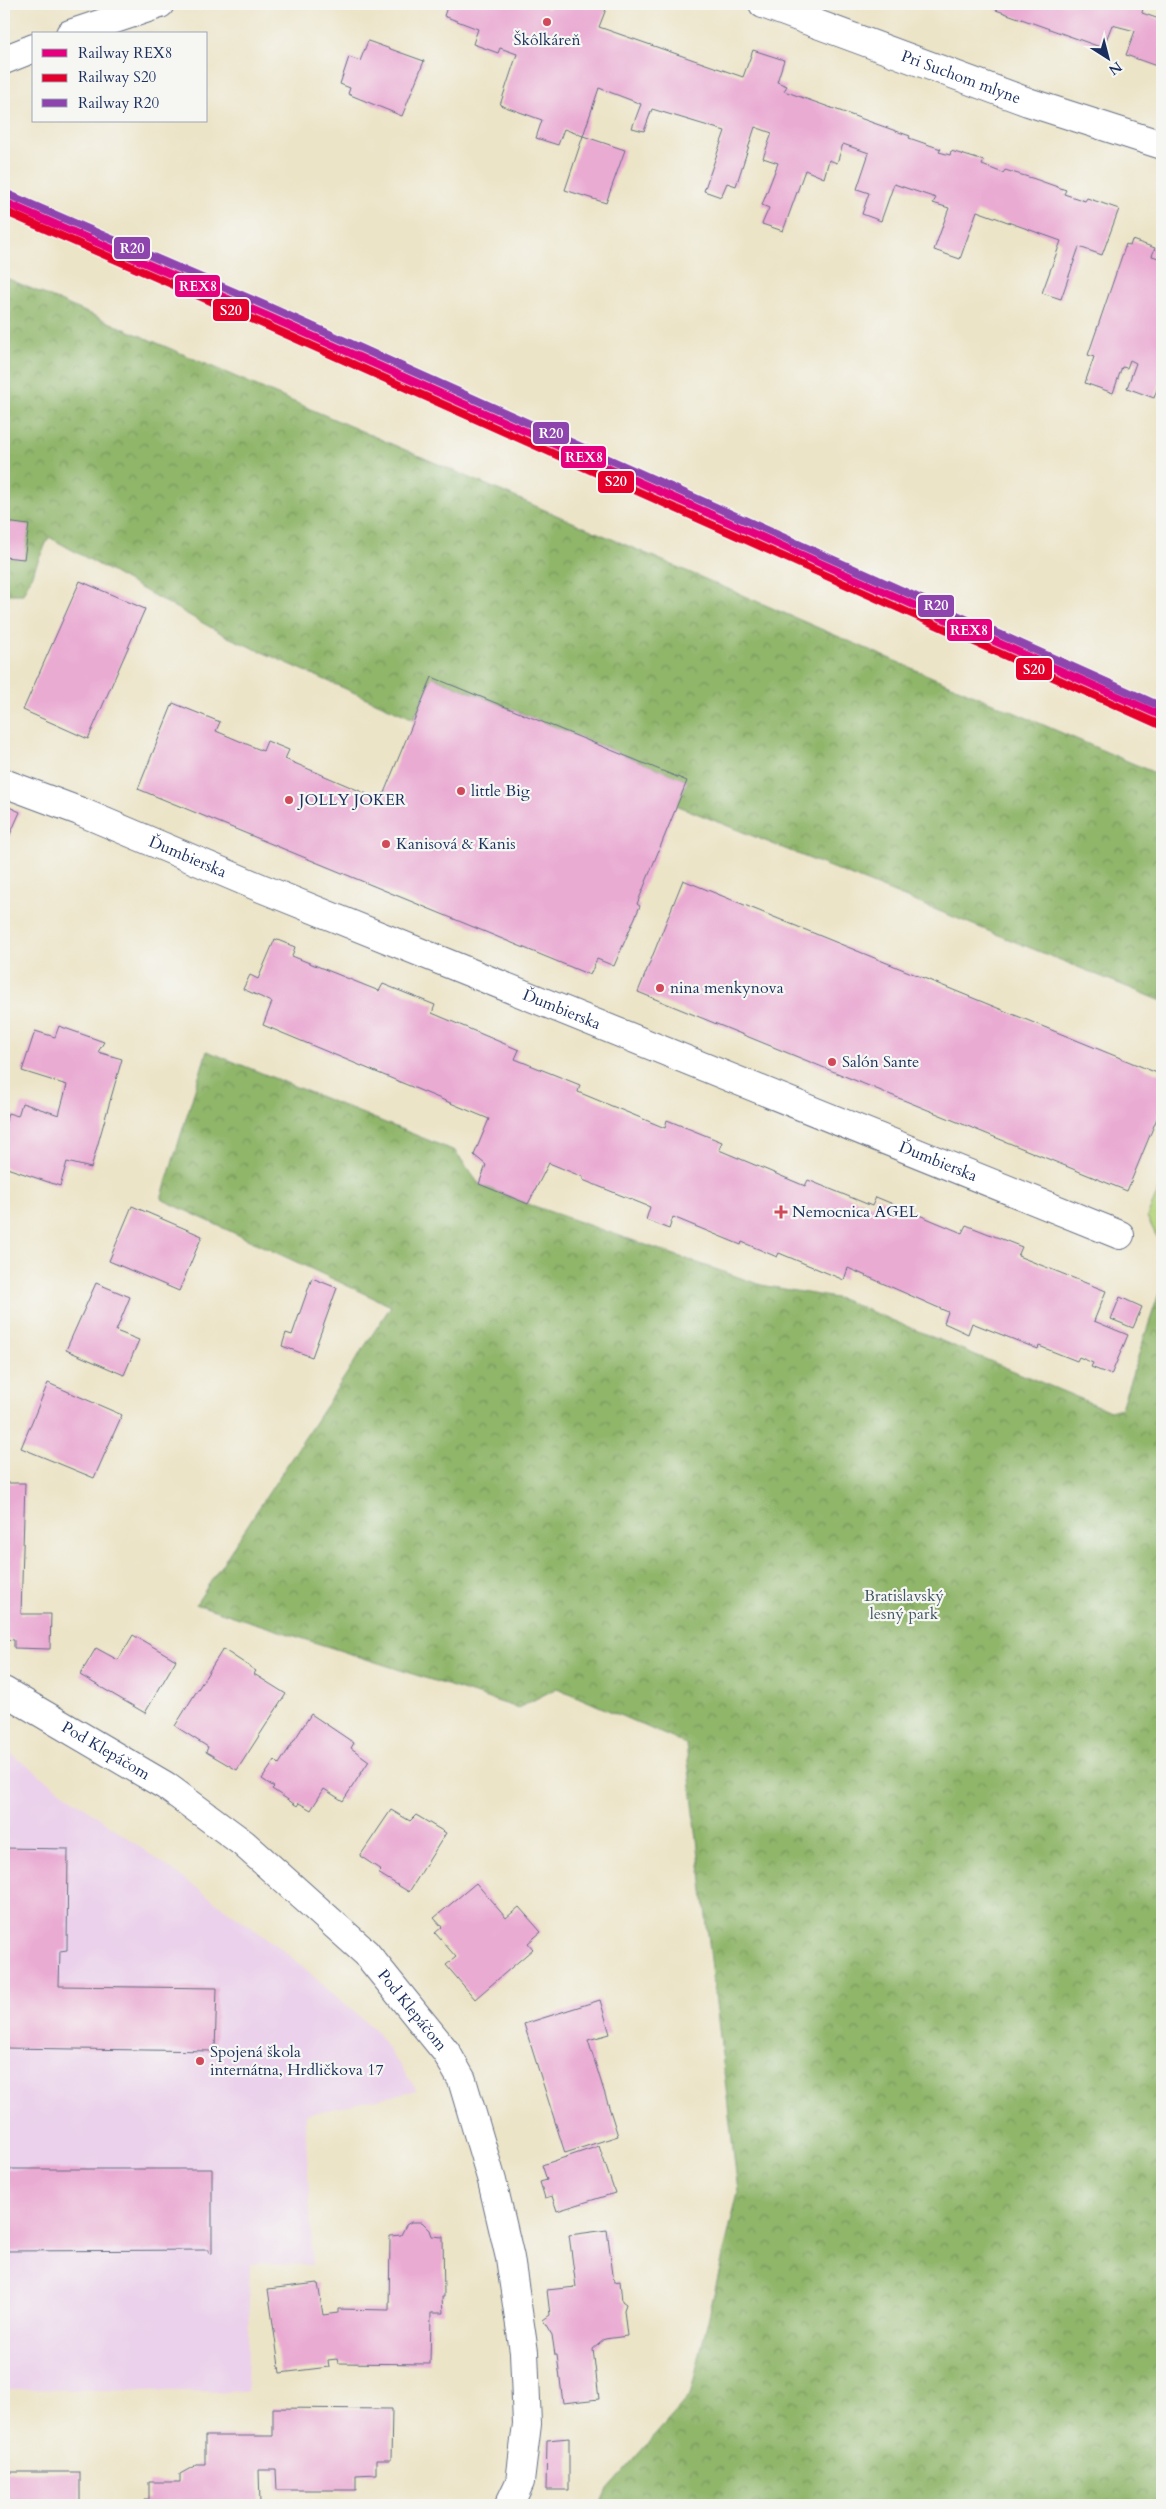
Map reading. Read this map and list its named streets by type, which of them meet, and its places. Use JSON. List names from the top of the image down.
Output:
{
  "streets": {
    "street": ["Pri Suchom mlyne", "Ďumbierska", "Pod Klepáčom"]
  },
  "parks": ["Bratislavský lesný park"],
  "places": {
    "other": [
      "Škôlkáreň",
      "little Big",
      "JOLLY JOKER",
      "Kanisová & Kanis",
      "nina menkynova",
      "Salón Sante",
      "Spojená škola internátna, Hrdličkova 17"
    ],
    "health": ["Nemocnica AGEL"]
  },
  "lines": ["rail line R20", "rail line REX8", "rail line S20"],
  "legend": ["Railway REX8", "Railway S20", "Railway R20"],
  "north": "bottom right"
}
